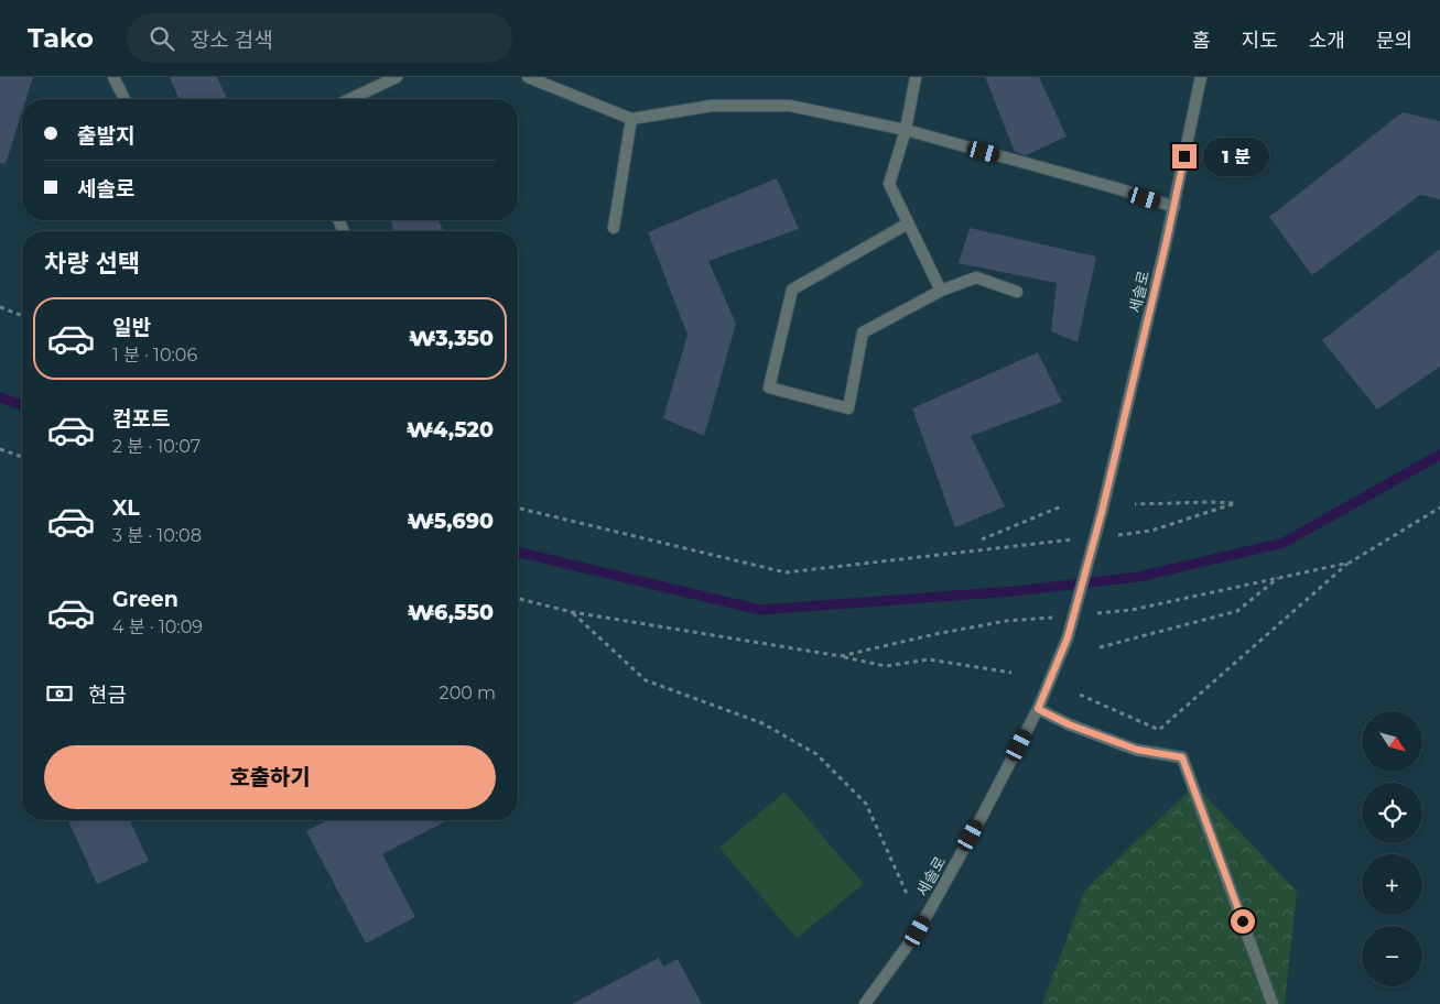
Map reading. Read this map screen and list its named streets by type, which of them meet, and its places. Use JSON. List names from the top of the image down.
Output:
{
  "streets": {
    "street": ["세솔로"]
  },
  "north": "bottom right",
  "page": {
    "header": "Tako",
    "search": "장소 검색",
    "nav": [
      "홈",
      "지도",
      "소개",
      "문의"
    ],
    "banner": ["출발지", "세솔로"],
    "bubble": "1 분",
    "heading": "차량 선택",
    "list": [
      {
        "name": "일반",
        "note": "1 분 · 10:06",
        "value": "₩3,350"
      },
      {
        "name": "컴포트",
        "note": "2 분 · 10:07",
        "value": "₩4,520"
      },
      {
        "name": "XL",
        "note": "3 분 · 10:08",
        "value": "₩5,690"
      },
      {
        "name": "Green",
        "note": "4 분 · 10:09",
        "value": "₩6,550"
      }
    ],
    "pay": ["현금", "200 m"],
    "map_buttons": ["+", "−"],
    "buttons": "호출하기"
  }
}
